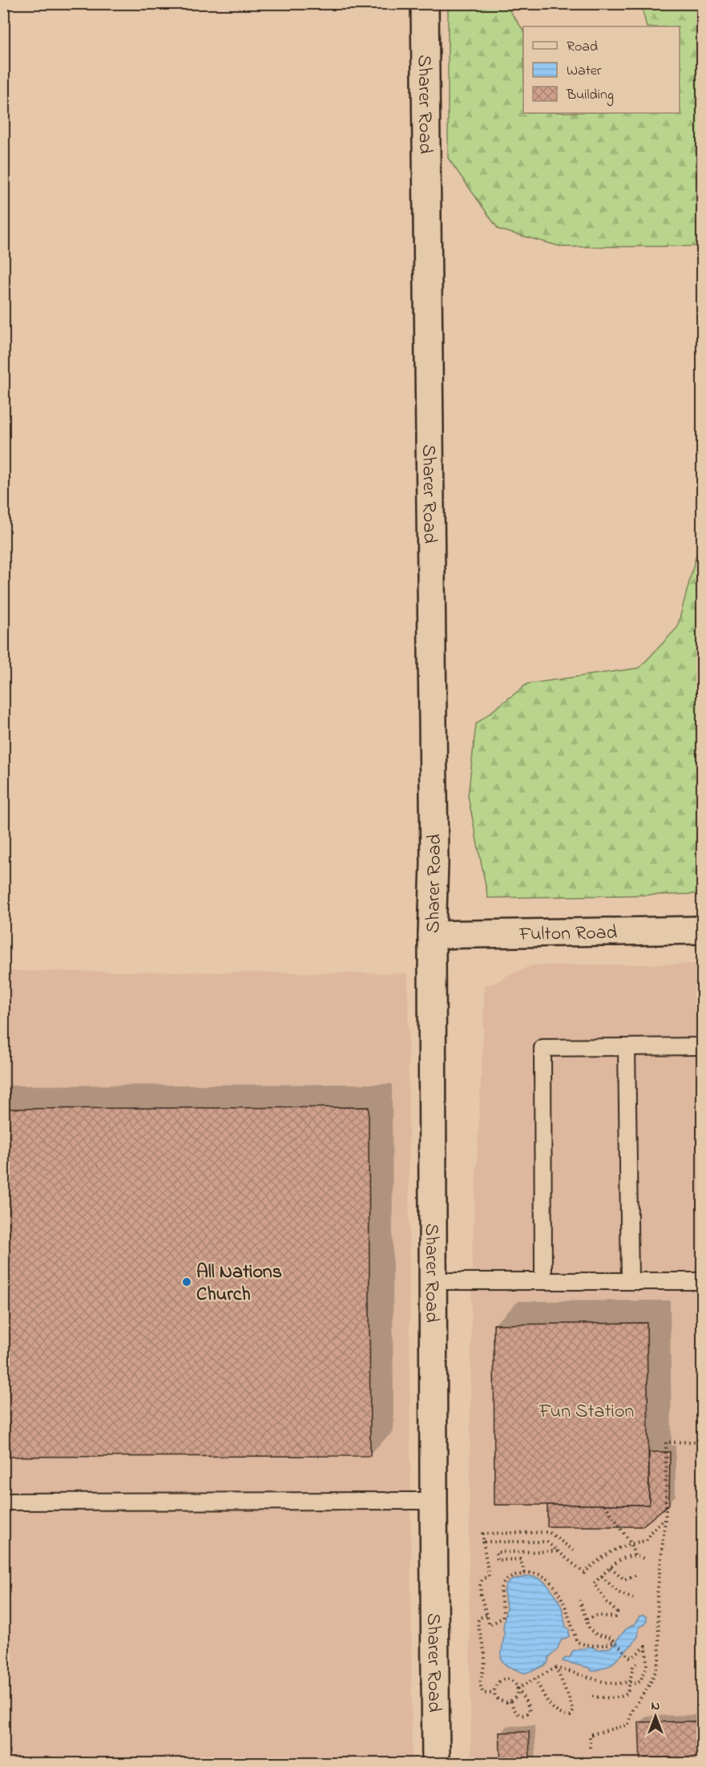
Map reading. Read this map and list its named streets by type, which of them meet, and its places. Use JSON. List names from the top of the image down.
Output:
{
  "streets": {
    "street": ["Sharer Road", "Fulton Road"]
  },
  "crossings": [
    ["Sharer Road", "Fulton Road"]
  ],
  "parks": ["Fun Station"],
  "places": ["All Nations Church"],
  "legend": ["Road", "Water", "Building"],
  "north": "top"
}
